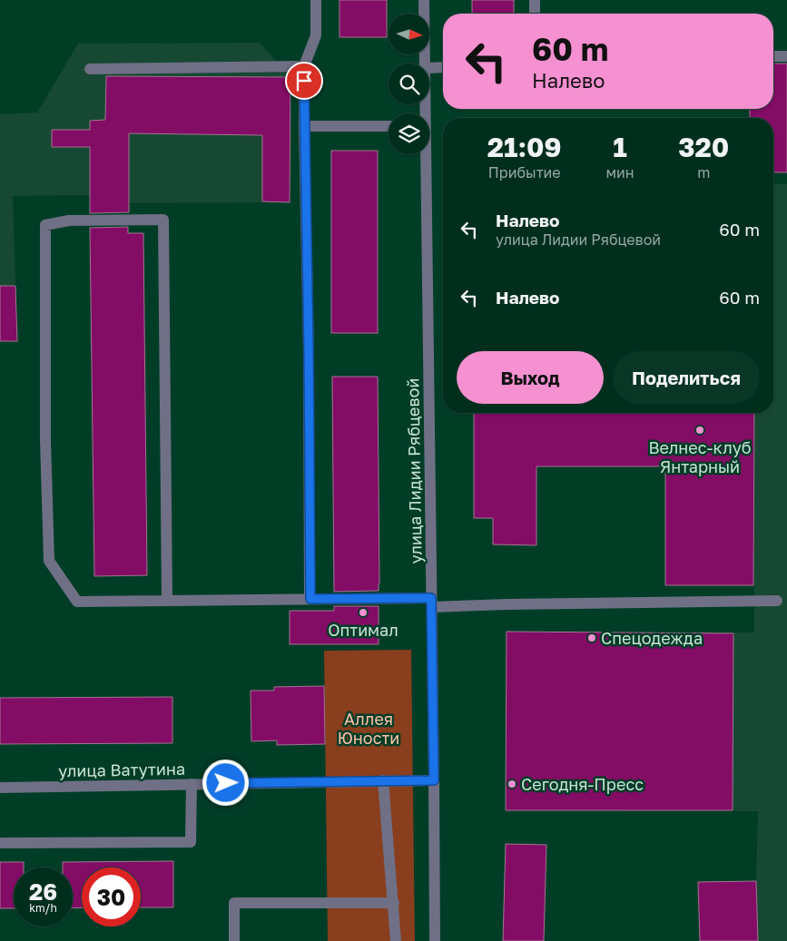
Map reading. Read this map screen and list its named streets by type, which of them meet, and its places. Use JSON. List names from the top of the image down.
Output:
{
  "streets": {
    "street": ["улица Лидии Рябцевой", "улица Ватутина"]
  },
  "crossings": [
    ["улица Лидии Рябцевой", "улица Ватутина"]
  ],
  "parks": ["Аллея Юности"],
  "places": [
    "Велнес-клуб Янтарный",
    "Оптимал",
    "Спецодежда",
    "Сегодня-Пресс"
  ],
  "north": "right",
  "page": {
    "turn": ["60 m", "Налево"],
    "eta": [
      "21:09",
      "Прибытие",
      "1",
      "мин",
      "320",
      "m"
    ],
    "list": [
      {
        "name": "Налево",
        "note": "улица Лидии Рябцевой",
        "value": "60 m"
      },
      {
        "name": "Налево",
        "value": "60 m"
      }
    ],
    "buttons": ["Выход", "Поделиться"],
    "speed": "26 km/h",
    "limit": "30"
  }
}
